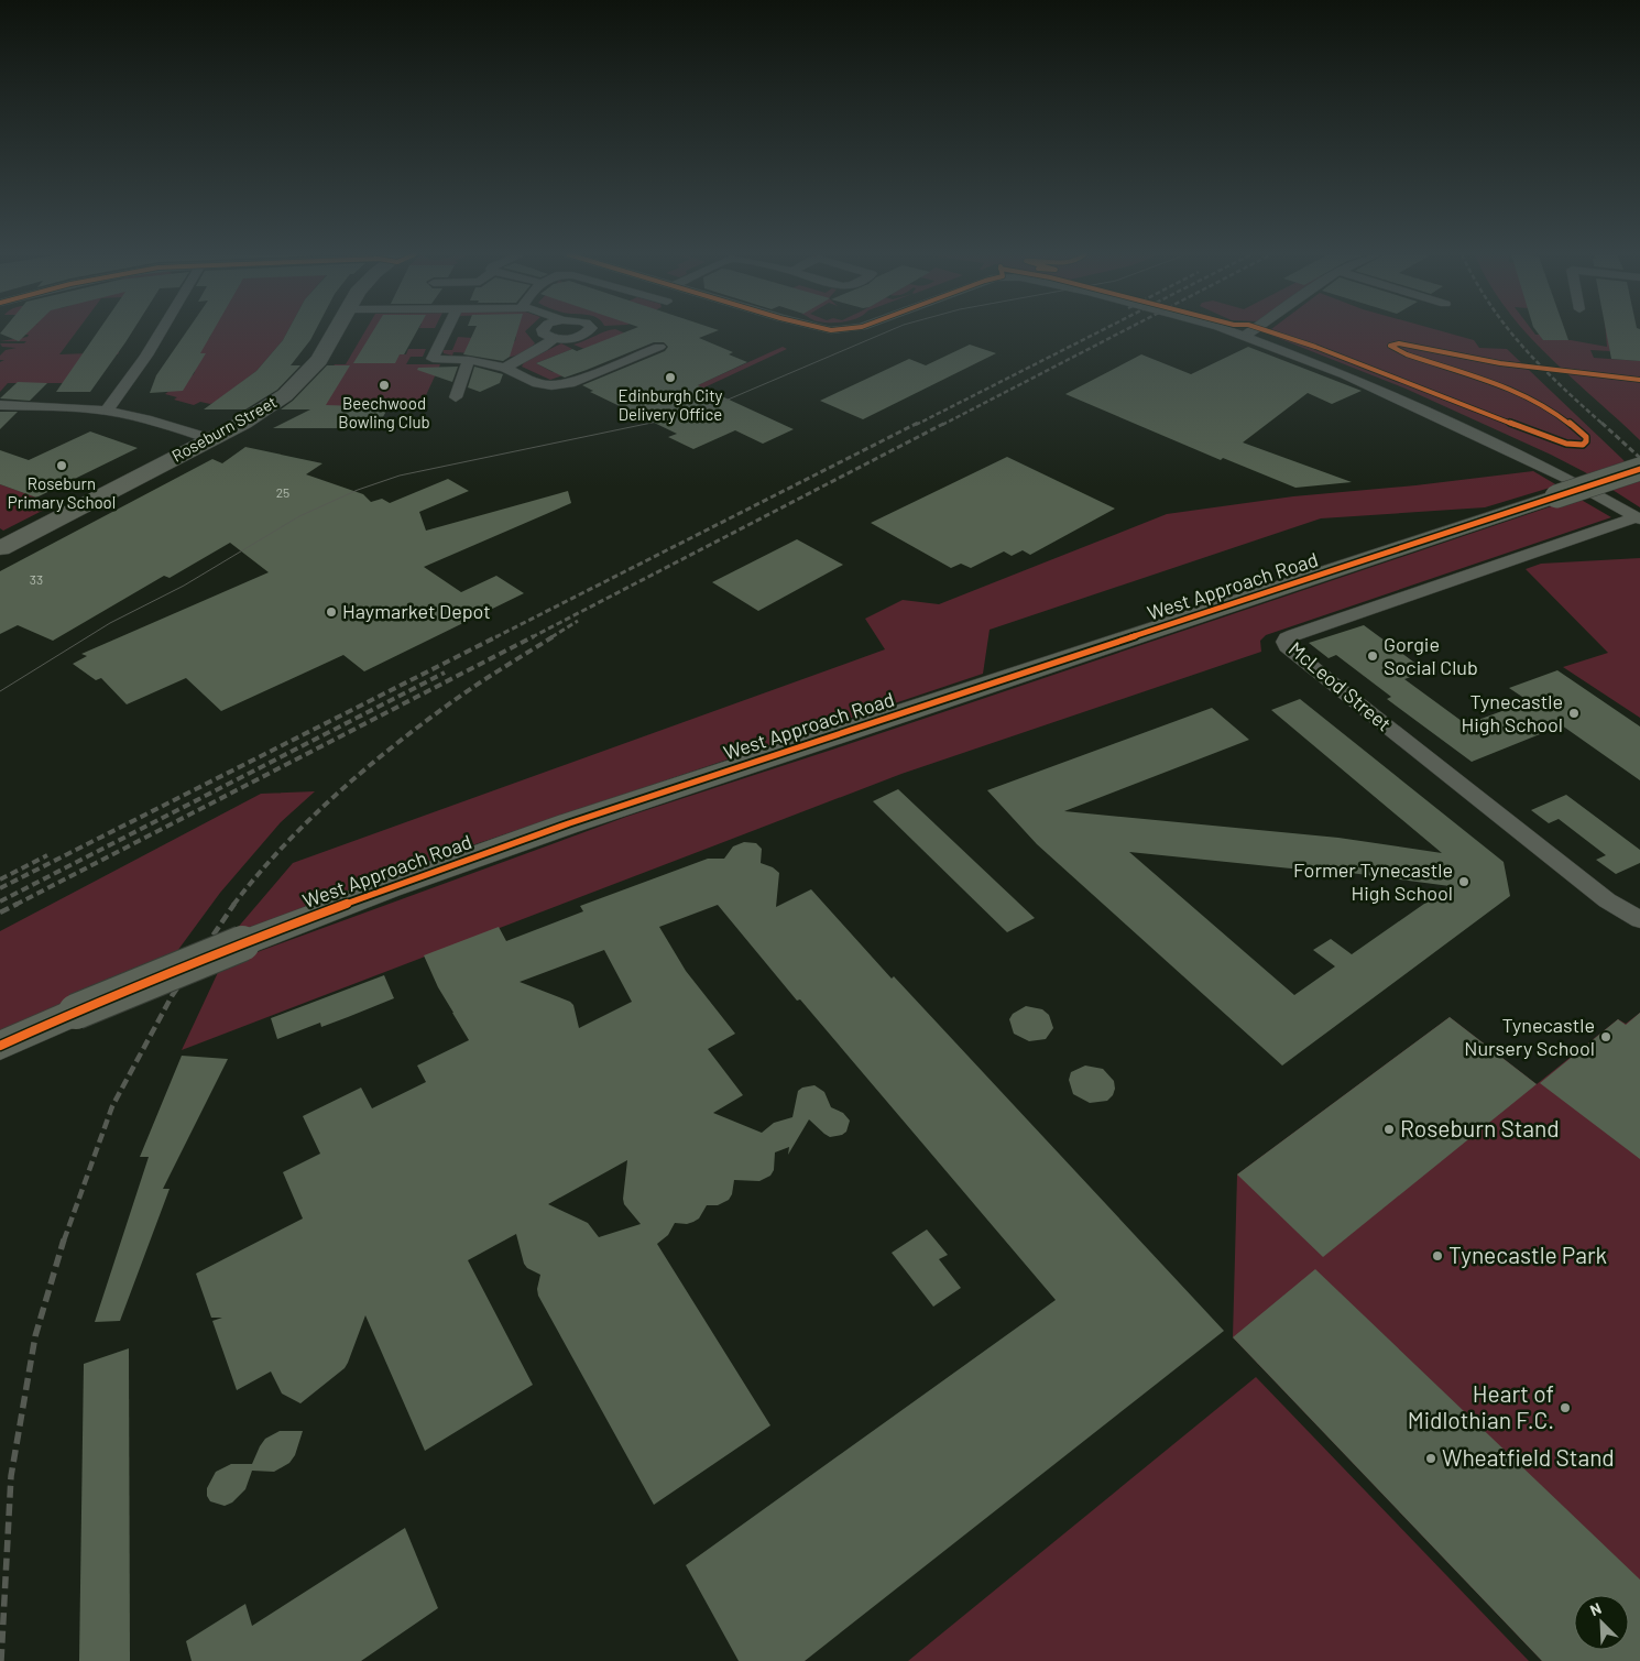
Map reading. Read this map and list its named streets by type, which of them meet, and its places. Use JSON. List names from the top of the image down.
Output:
{
  "streets": {
    "street": ["Roseburn Street", "West Approach Road", "McLeod Street"]
  },
  "places": [
    "Edinburgh City Delivery Office",
    "Beechwood Bowling Club",
    "Roseburn Primary School",
    "Haymarket Depot",
    "Gorgie Social Club",
    "Tynecastle High School",
    "Former Tynecastle High School",
    "Tynecastle Nursery School",
    "Roseburn Stand",
    "Tynecastle Park",
    "Heart of Midlothian F.C.",
    "Wheatfield Stand"
  ],
  "house_numbers": ["25", "33"],
  "north": "top left"
}
